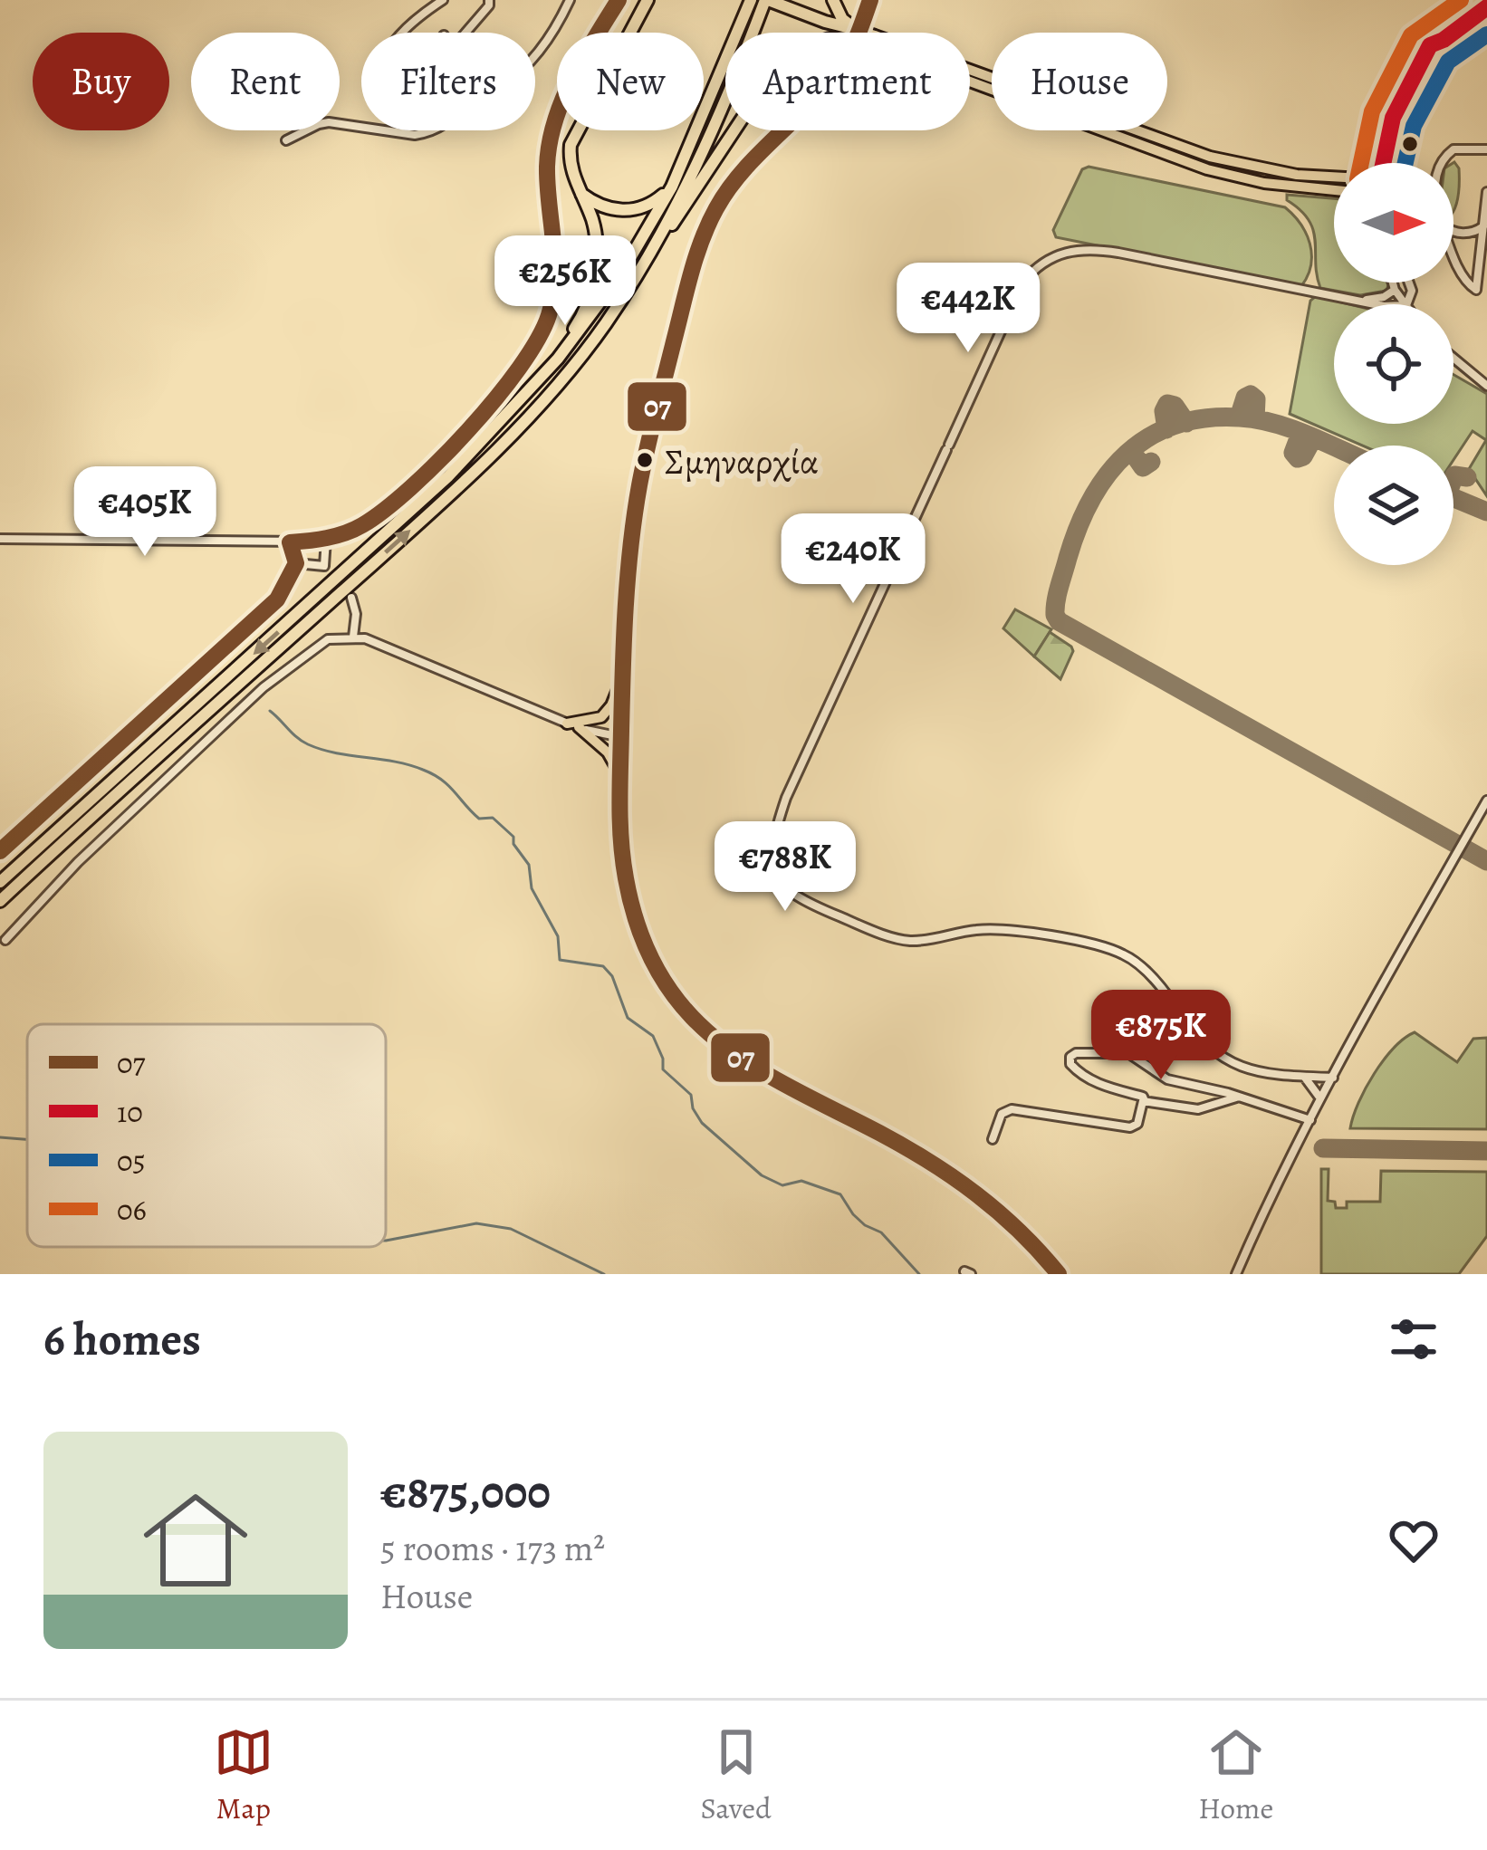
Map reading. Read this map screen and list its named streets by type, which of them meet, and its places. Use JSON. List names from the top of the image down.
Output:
{
  "places": ["Σμηναρχία"],
  "lines": [
    "transit line 07",
    "transit line 06",
    "transit line 10",
    "transit line 05"
  ],
  "legend": [
    "07",
    "10",
    "05",
    "06"
  ],
  "north": "right",
  "page": {
    "chip": [
      "Buy",
      "Rent",
      "Filters",
      "New",
      "Apartment",
      "House"
    ],
    "price": [
      "€256K",
      "€442K",
      "€405K",
      "€240K",
      "€788K",
      "€875K"
    ],
    "heading": "6 homes",
    "list": [
      {
        "name": "€875,000",
        "note": "5 rooms · 173 m² · House"
      }
    ],
    "tabs": ["Map", "Saved", "Home"]
  }
}
